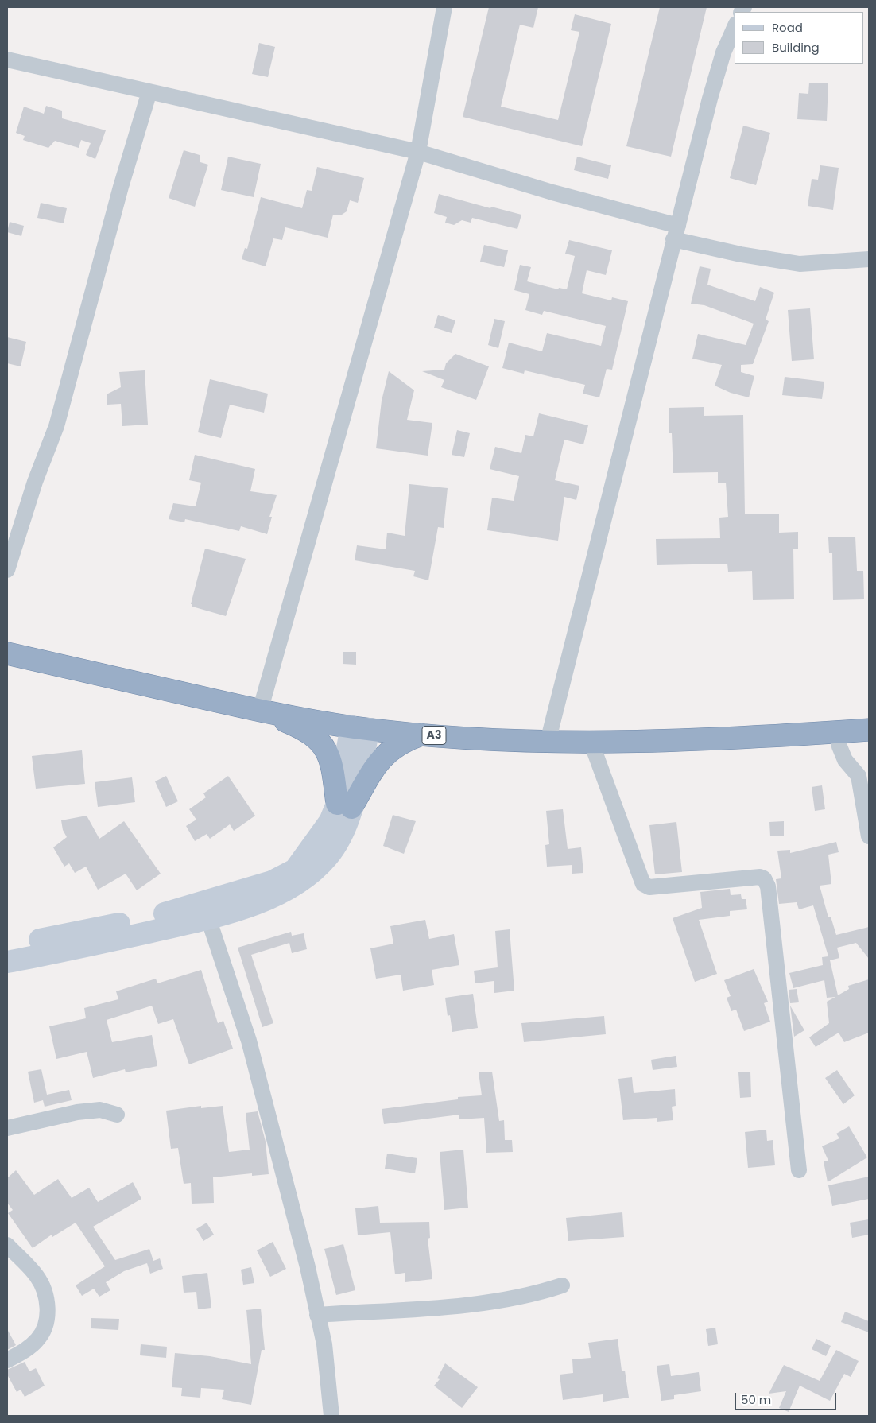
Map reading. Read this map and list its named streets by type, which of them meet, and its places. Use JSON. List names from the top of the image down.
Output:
{
  "streets": {
    "highway": ["A3"]
  },
  "legend": ["Road", "Building"],
  "scale_bar": "50 m"
}
